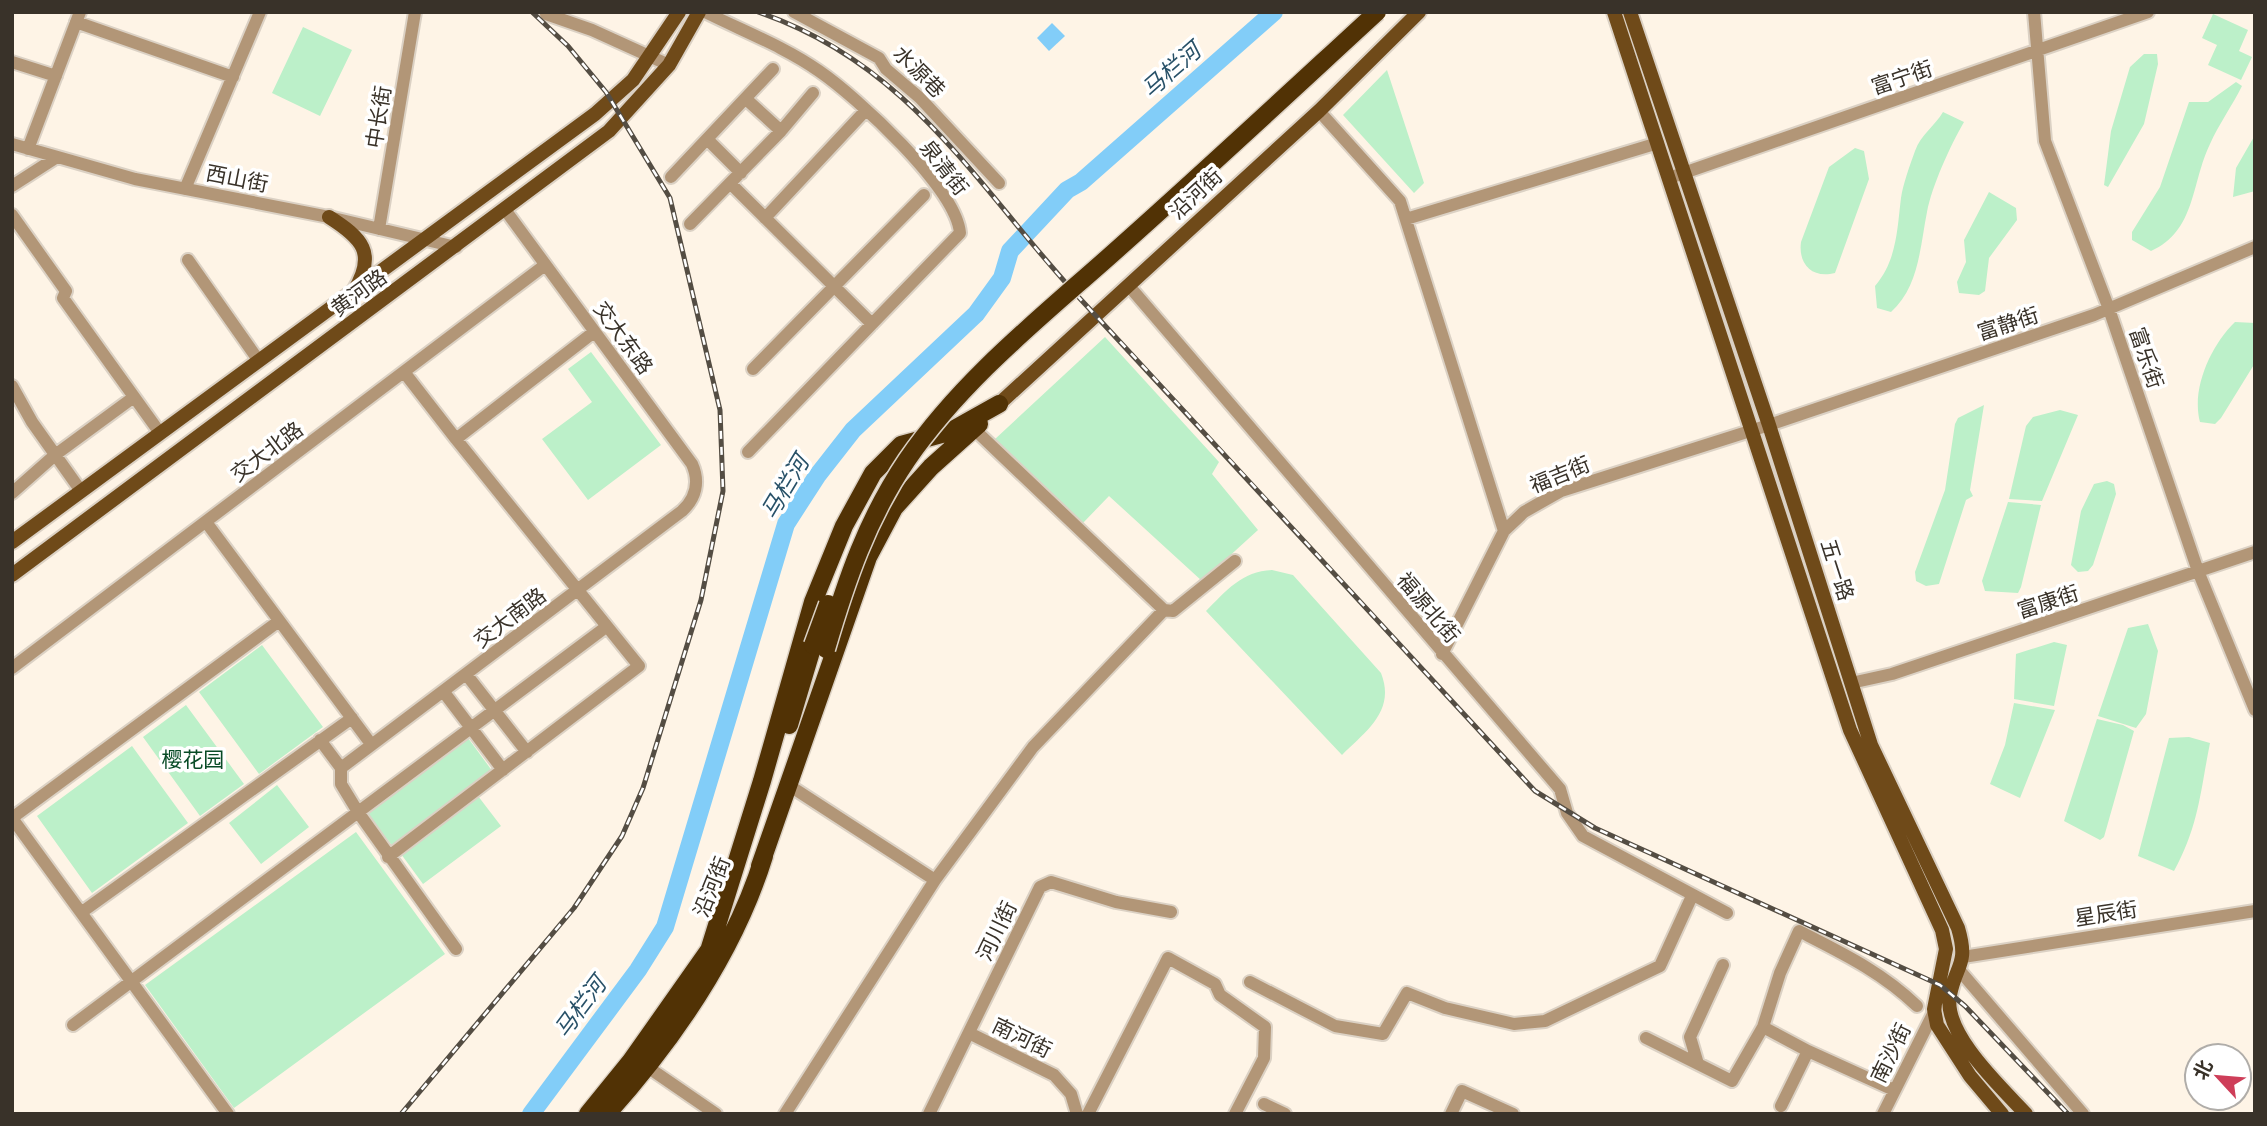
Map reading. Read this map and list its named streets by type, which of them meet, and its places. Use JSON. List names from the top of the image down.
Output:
{
  "streets": {
    "highway": ["沿河街"],
    "main road": ["黄河路", "五一路"],
    "street": [
      "水源巷",
      "富宁街",
      "中长街",
      "泉清街",
      "西山街",
      "富静街",
      "交大东路",
      "富乐街",
      "交大北路",
      "福吉街",
      "富康街",
      "福源北街",
      "交大南路",
      "星辰街",
      "河川街",
      "南河街",
      "南沙街"
    ]
  },
  "crossings": [
    ["富宁街", "富乐街"],
    ["富宁街", "五一路"],
    ["中长街", "西山街"],
    ["西山街", "黄河路"],
    ["沿河街", "福源北街"],
    ["黄河路", "交大东路"],
    ["富静街", "富乐街"],
    ["富静街", "福吉街"],
    ["富静街", "五一路"],
    ["交大东路", "交大北路"],
    ["交大东路", "交大南路"],
    ["富乐街", "富康街"],
    ["福吉街", "五一路"],
    ["福吉街", "福源北街"],
    ["五一路", "富康街"],
    ["五一路", "星辰街"],
    ["五一路", "南沙街"],
    ["河川街", "南河街"]
  ],
  "water": ["马栏河"],
  "parks": ["樱花园"],
  "north": "top left"
}
